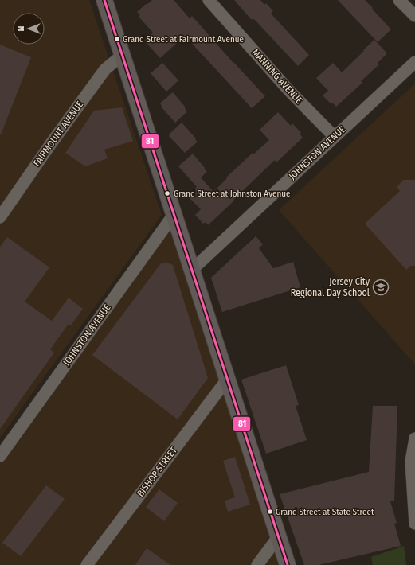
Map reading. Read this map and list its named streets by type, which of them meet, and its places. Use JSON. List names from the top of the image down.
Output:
{
  "streets": {
    "street": [
      "MANNING AVENUE",
      "FAIRMOUNT AVENUE",
      "JOHNSTON AVENUE",
      "BISHOP STREET"
    ]
  },
  "crossings": [
    ["MANNING AVENUE", "JOHNSTON AVENUE"]
  ],
  "places": {
    "other": ["Grand Street at Fairmount Avenue", "Grand Street at Johnston Avenue", "Grand Street at State Street"],
    "school or university": ["Jersey City Regional Day School"]
  },
  "lines": ["transit line 81"],
  "north": "left"
}
